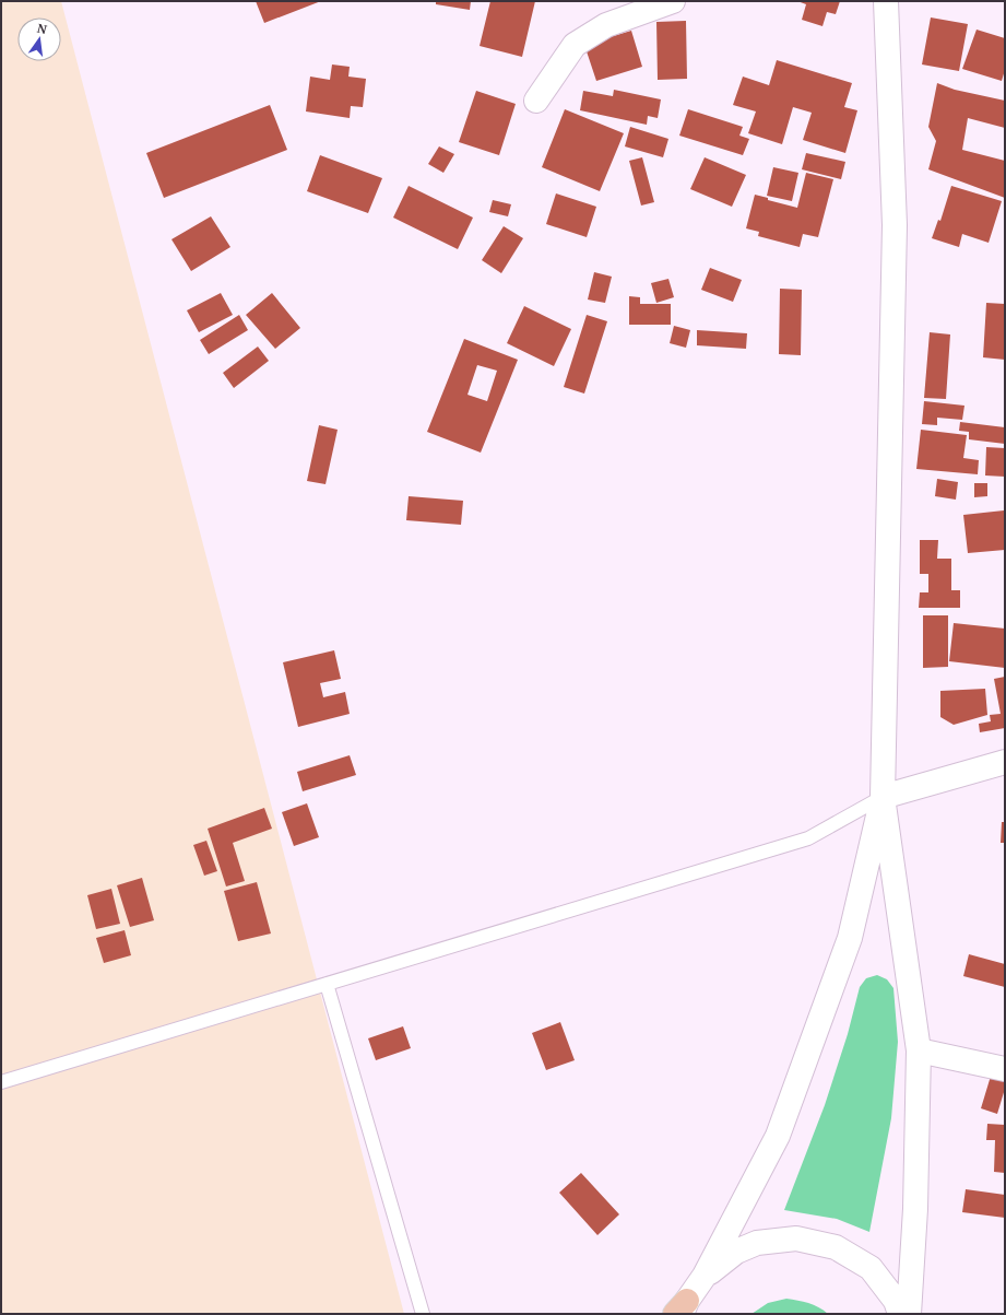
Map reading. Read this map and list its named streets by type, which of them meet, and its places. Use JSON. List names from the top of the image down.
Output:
{
  "north": "top"
}
